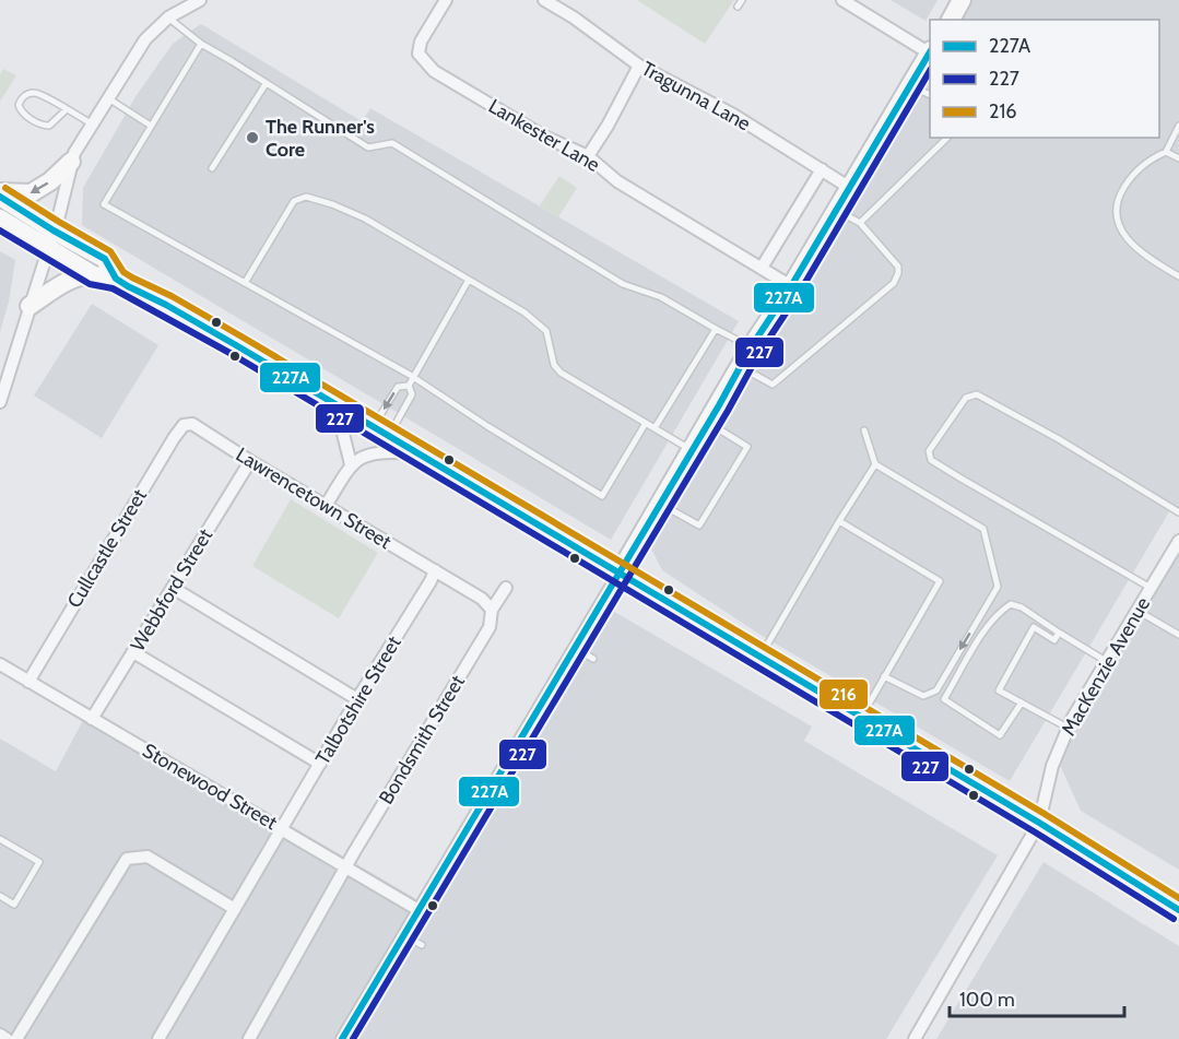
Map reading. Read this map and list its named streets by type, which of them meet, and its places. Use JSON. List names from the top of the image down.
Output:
{
  "streets": {
    "street": [
      "Tragunna Lane",
      "Lankester Lane",
      "Lawrencetown Street",
      "Cullcastle Street",
      "Webbford Street",
      "MacKenzie Avenue",
      "Talbotshire Street",
      "Bondsmith Street",
      "Stonewood Street"
    ]
  },
  "crossings": [
    ["Lawrencetown Street", "Cullcastle Street"],
    ["Lawrencetown Street", "Webbford Street"],
    ["Lawrencetown Street", "Talbotshire Street"],
    ["Cullcastle Street", "Stonewood Street"],
    ["Webbford Street", "Stonewood Street"],
    ["Talbotshire Street", "Stonewood Street"],
    ["Bondsmith Street", "Stonewood Street"]
  ],
  "places": ["The Runner's Core"],
  "lines": ["transit line 227A", "transit line 227", "transit line 216"],
  "legend": ["227A", "227", "216"],
  "scale_bar": "100 m"
}
